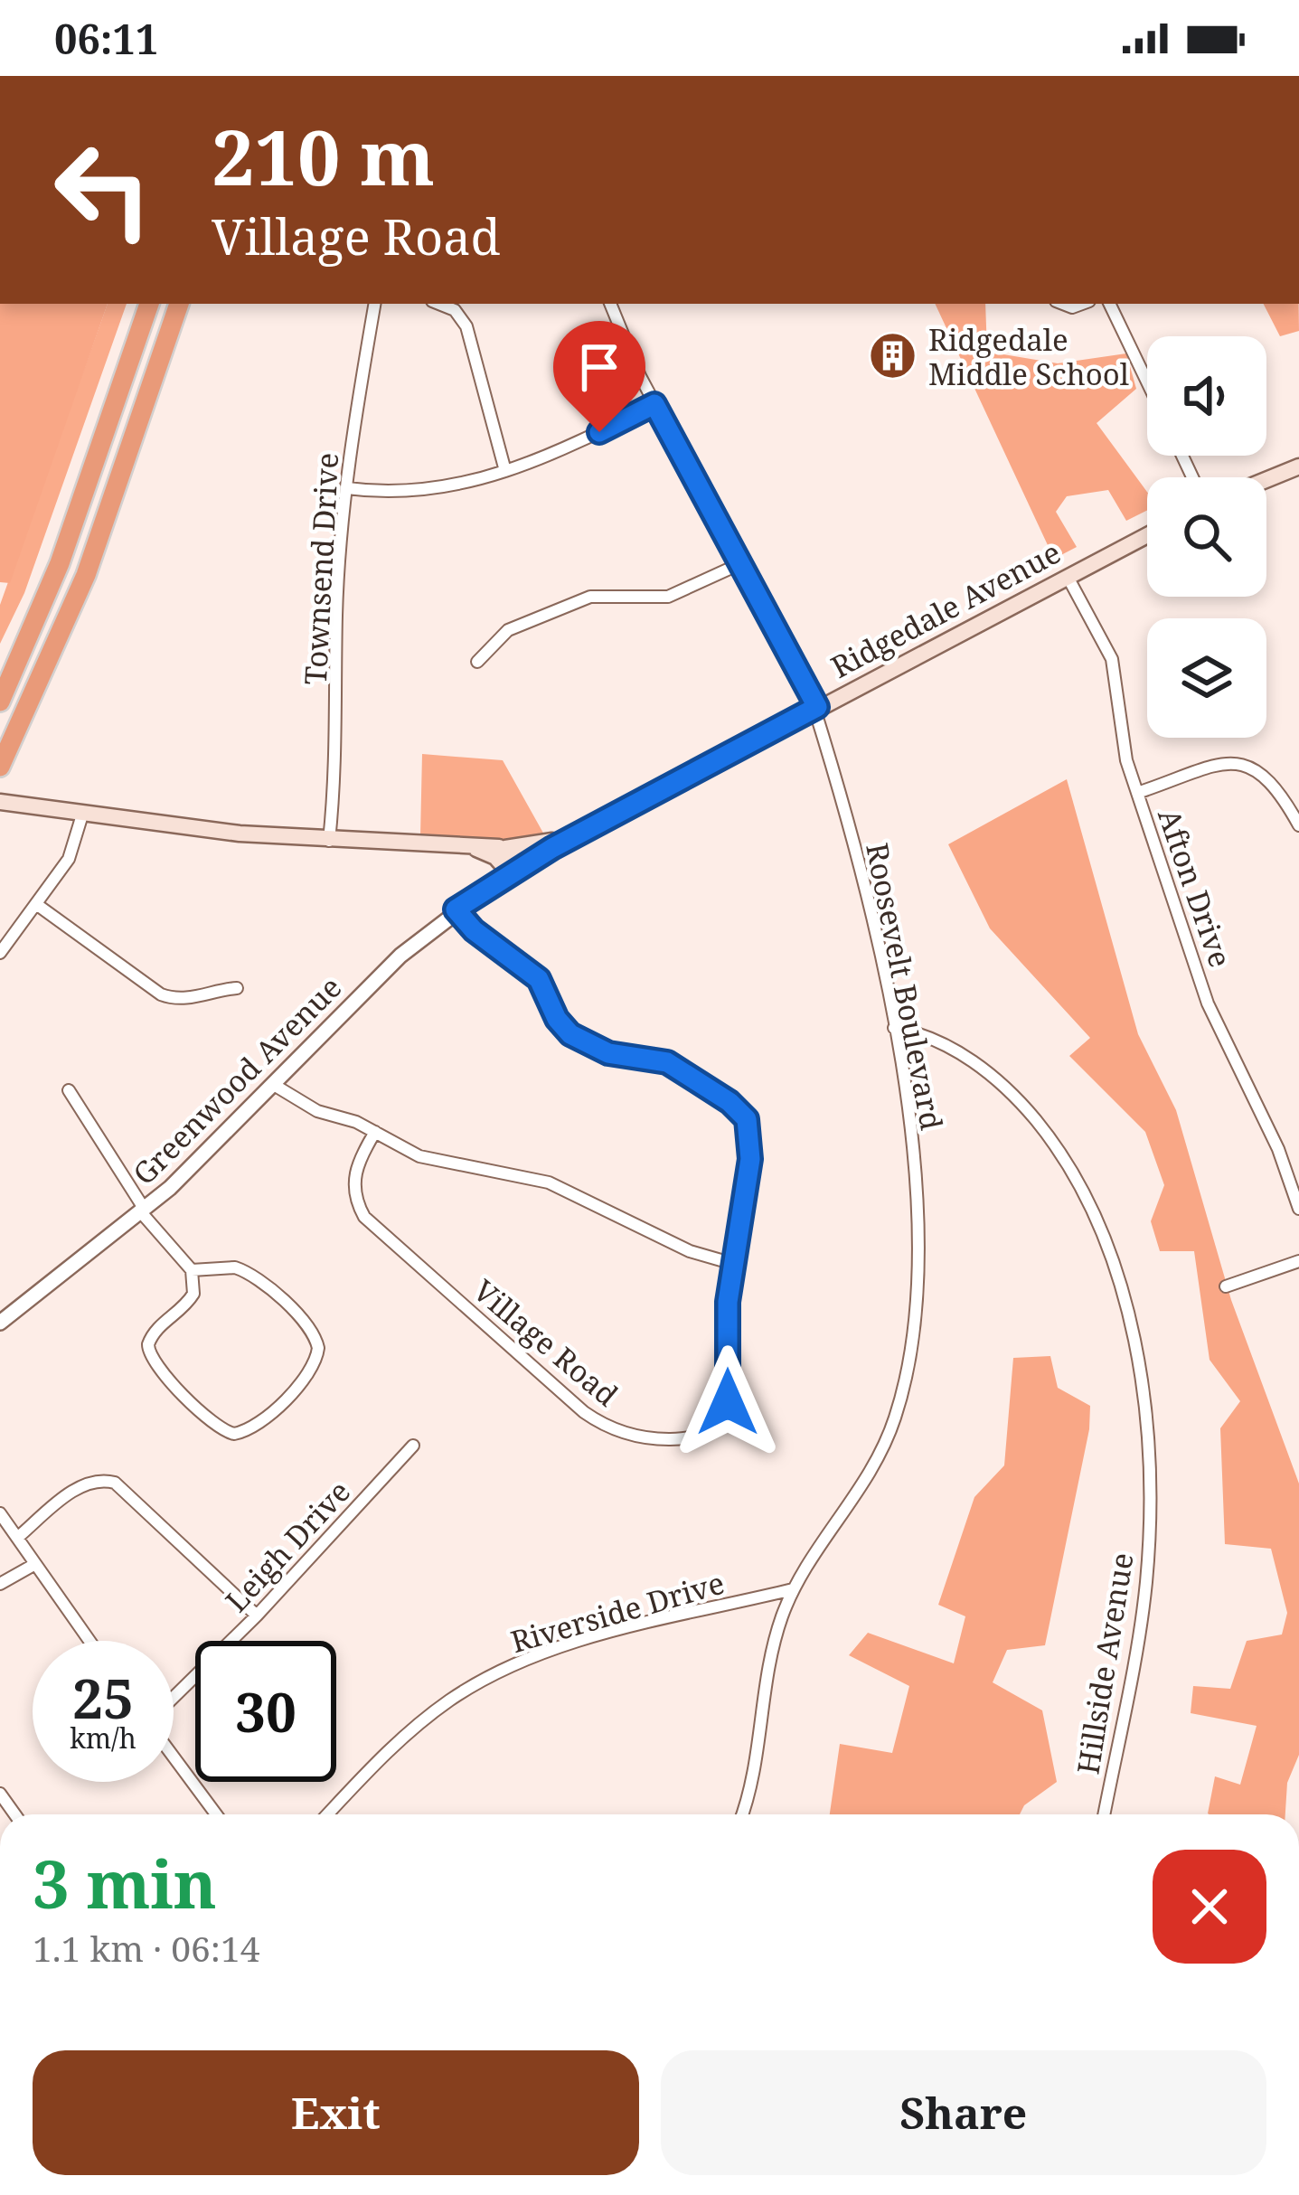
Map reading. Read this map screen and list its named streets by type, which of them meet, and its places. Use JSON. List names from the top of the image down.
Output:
{
  "streets": {
    "main road": ["Ridgedale Avenue"],
    "street": [
      "Townsend Drive",
      "Afton Drive",
      "Roosevelt Boulevard",
      "Greenwood Avenue",
      "Village Road",
      "Leigh Drive",
      "Riverside Drive",
      "Hillside Avenue"
    ]
  },
  "crossings": [
    ["Ridgedale Avenue", "Afton Drive"],
    ["Ridgedale Avenue", "Roosevelt Boulevard"],
    ["Ridgedale Avenue", "Greenwood Avenue"],
    ["Roosevelt Boulevard", "Riverside Drive"],
    ["Roosevelt Boulevard", "Hillside Avenue"],
    ["Greenwood Avenue", "Village Road"]
  ],
  "places": {
    "building": ["Ridgedale Middle School"]
  },
  "page": {
    "status": "06:11",
    "turn": ["210 m", "Village Road"],
    "speed": "25 km/h",
    "limit": "30",
    "heading": ["3 min", "1.1 km · 06:14"],
    "buttons": ["Exit", "Share"]
  }
}
